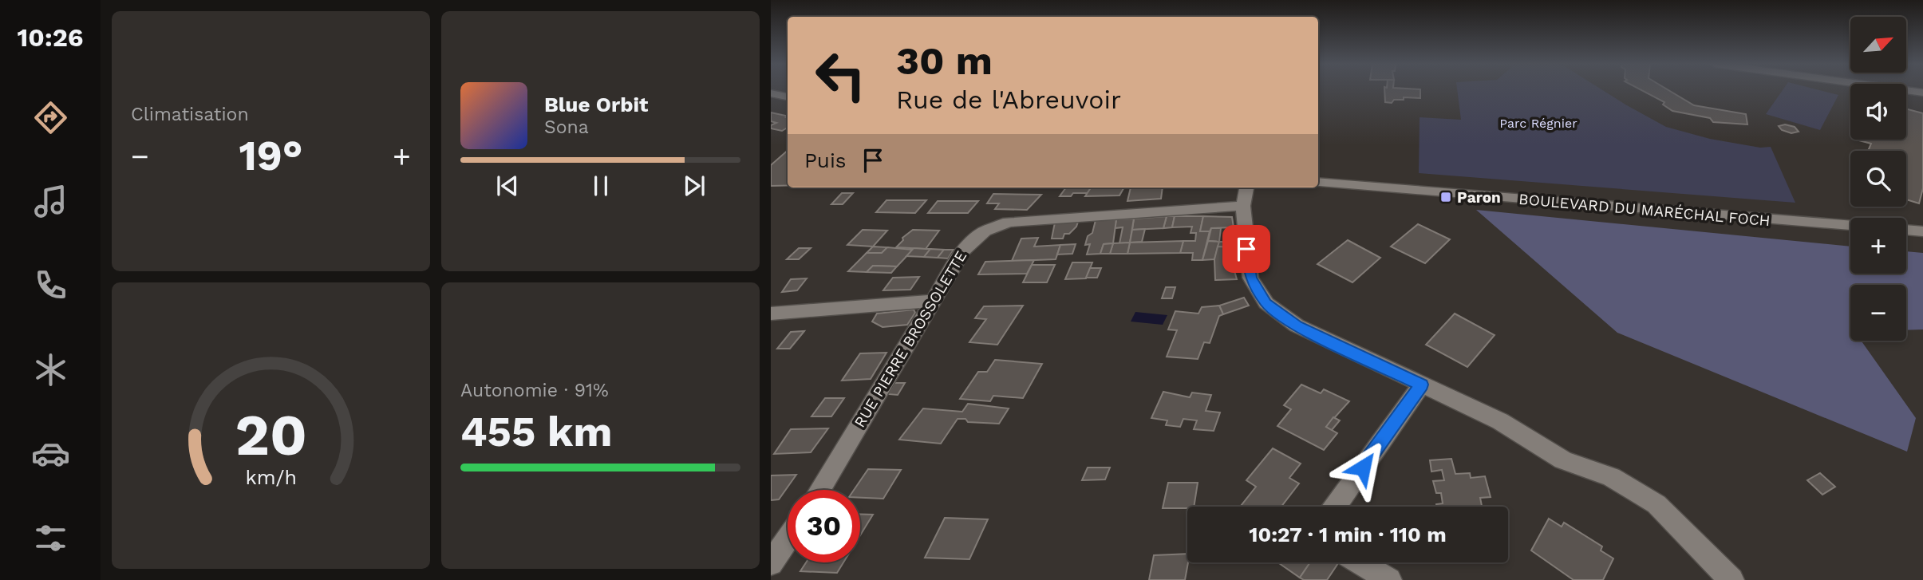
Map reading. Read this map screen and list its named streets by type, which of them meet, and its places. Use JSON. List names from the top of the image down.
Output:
{
  "streets": {
    "street": ["BOULEVARD DU MARÉCHAL FOCH", "RUE PIERRE BROSSOLETTE"]
  },
  "parks": ["Parc Régnier"],
  "places": {
    "transit": ["Paron"]
  },
  "north": "top right",
  "page": {
    "tabs": "10:26",
    "tile": [
      "Climatisation",
      ["Autonomie · 91%", "455 km"]
    ],
    "map_buttons": ["+", "−"],
    "turn": ["30 m", "Rue de l'Abreuvoir"],
    "song": ["Blue Orbit", "Sona"],
    "heat": ["−", "19°", "+"],
    "then": "Puis",
    "limit": "30",
    "trip": "10:27 · 1 min · 110 m",
    "gauge": ["20", "km/h"]
  }
}
